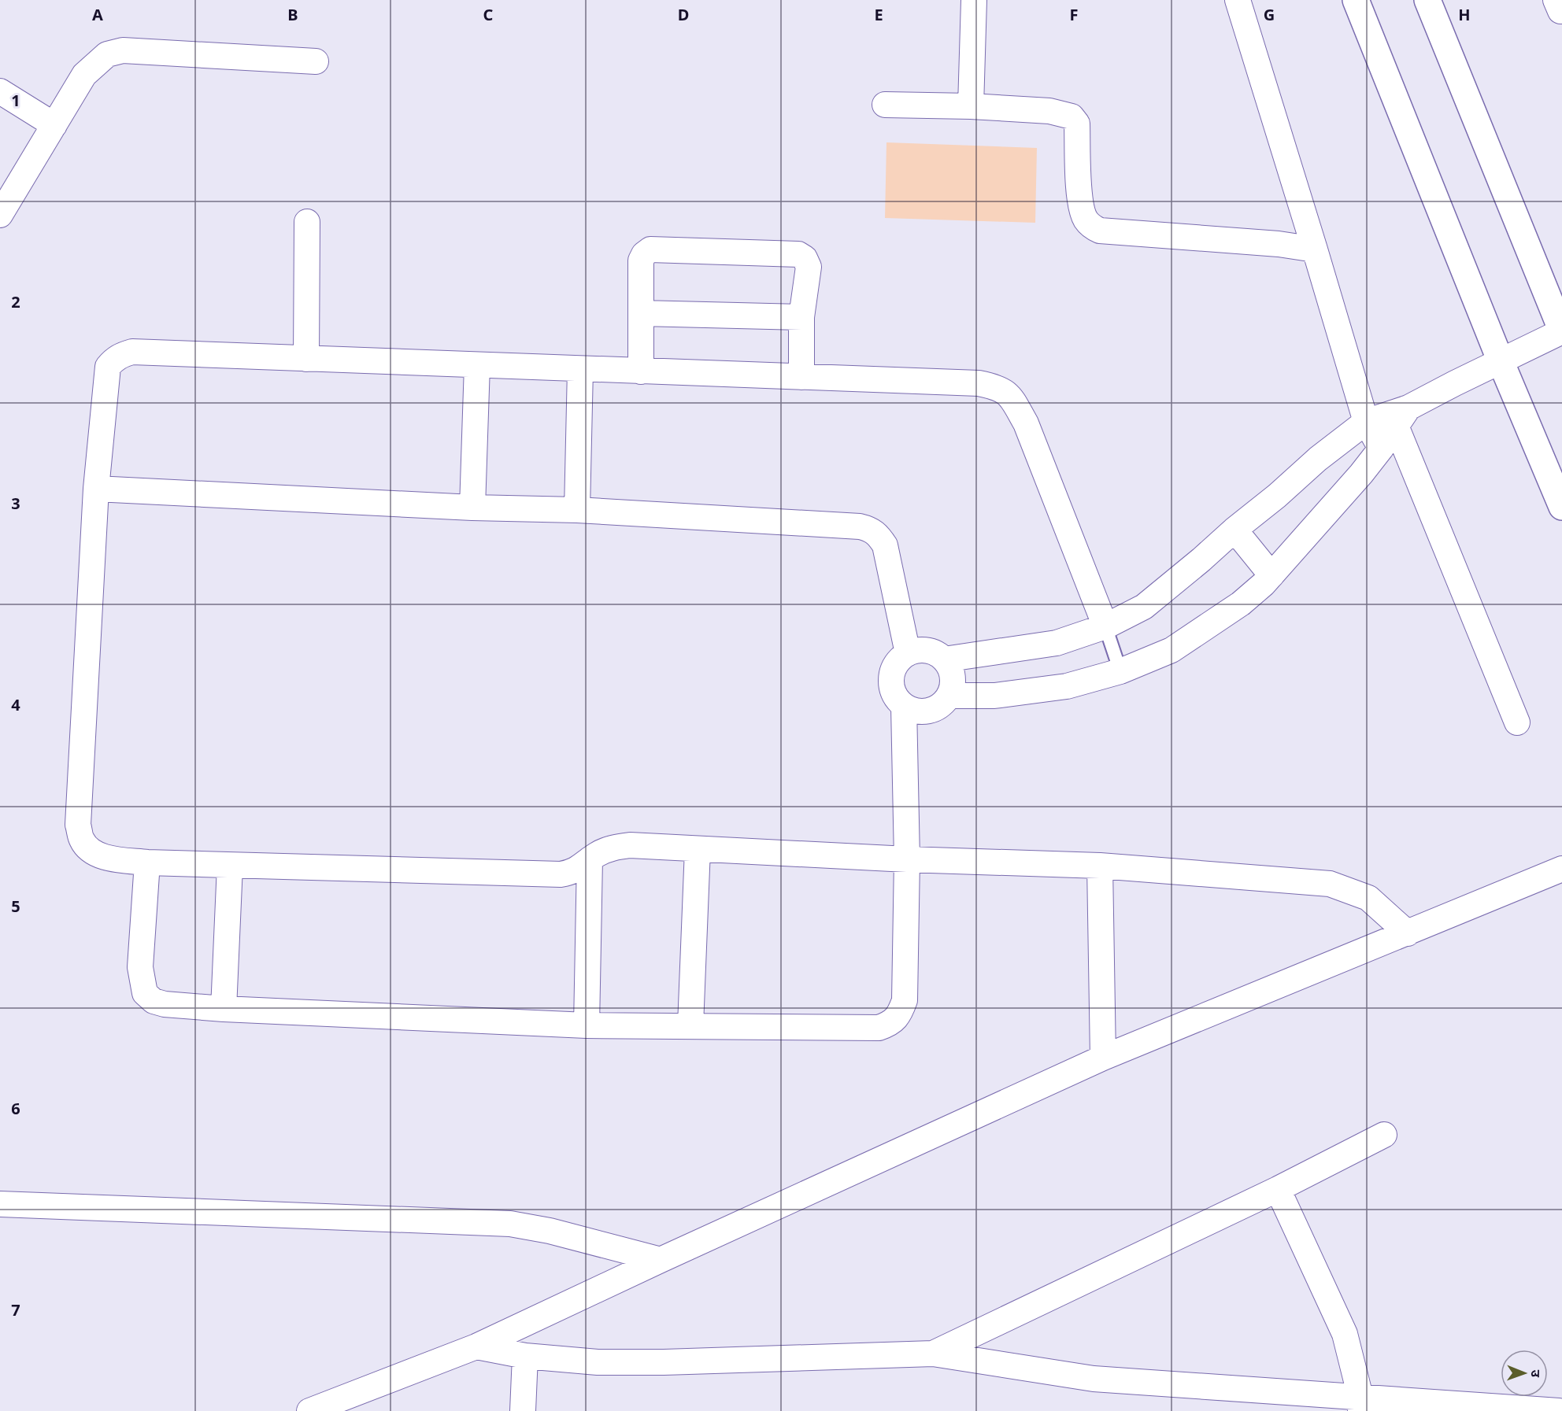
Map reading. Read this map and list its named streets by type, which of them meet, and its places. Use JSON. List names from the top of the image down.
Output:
{
  "north": "right",
  "grid": {
    "columns": [
      "A",
      "B",
      "C",
      "D",
      "E",
      "F",
      "G",
      "H"
    ],
    "rows": [
      "1",
      "2",
      "3",
      "4",
      "5",
      "6",
      "7"
    ]
  }
}
